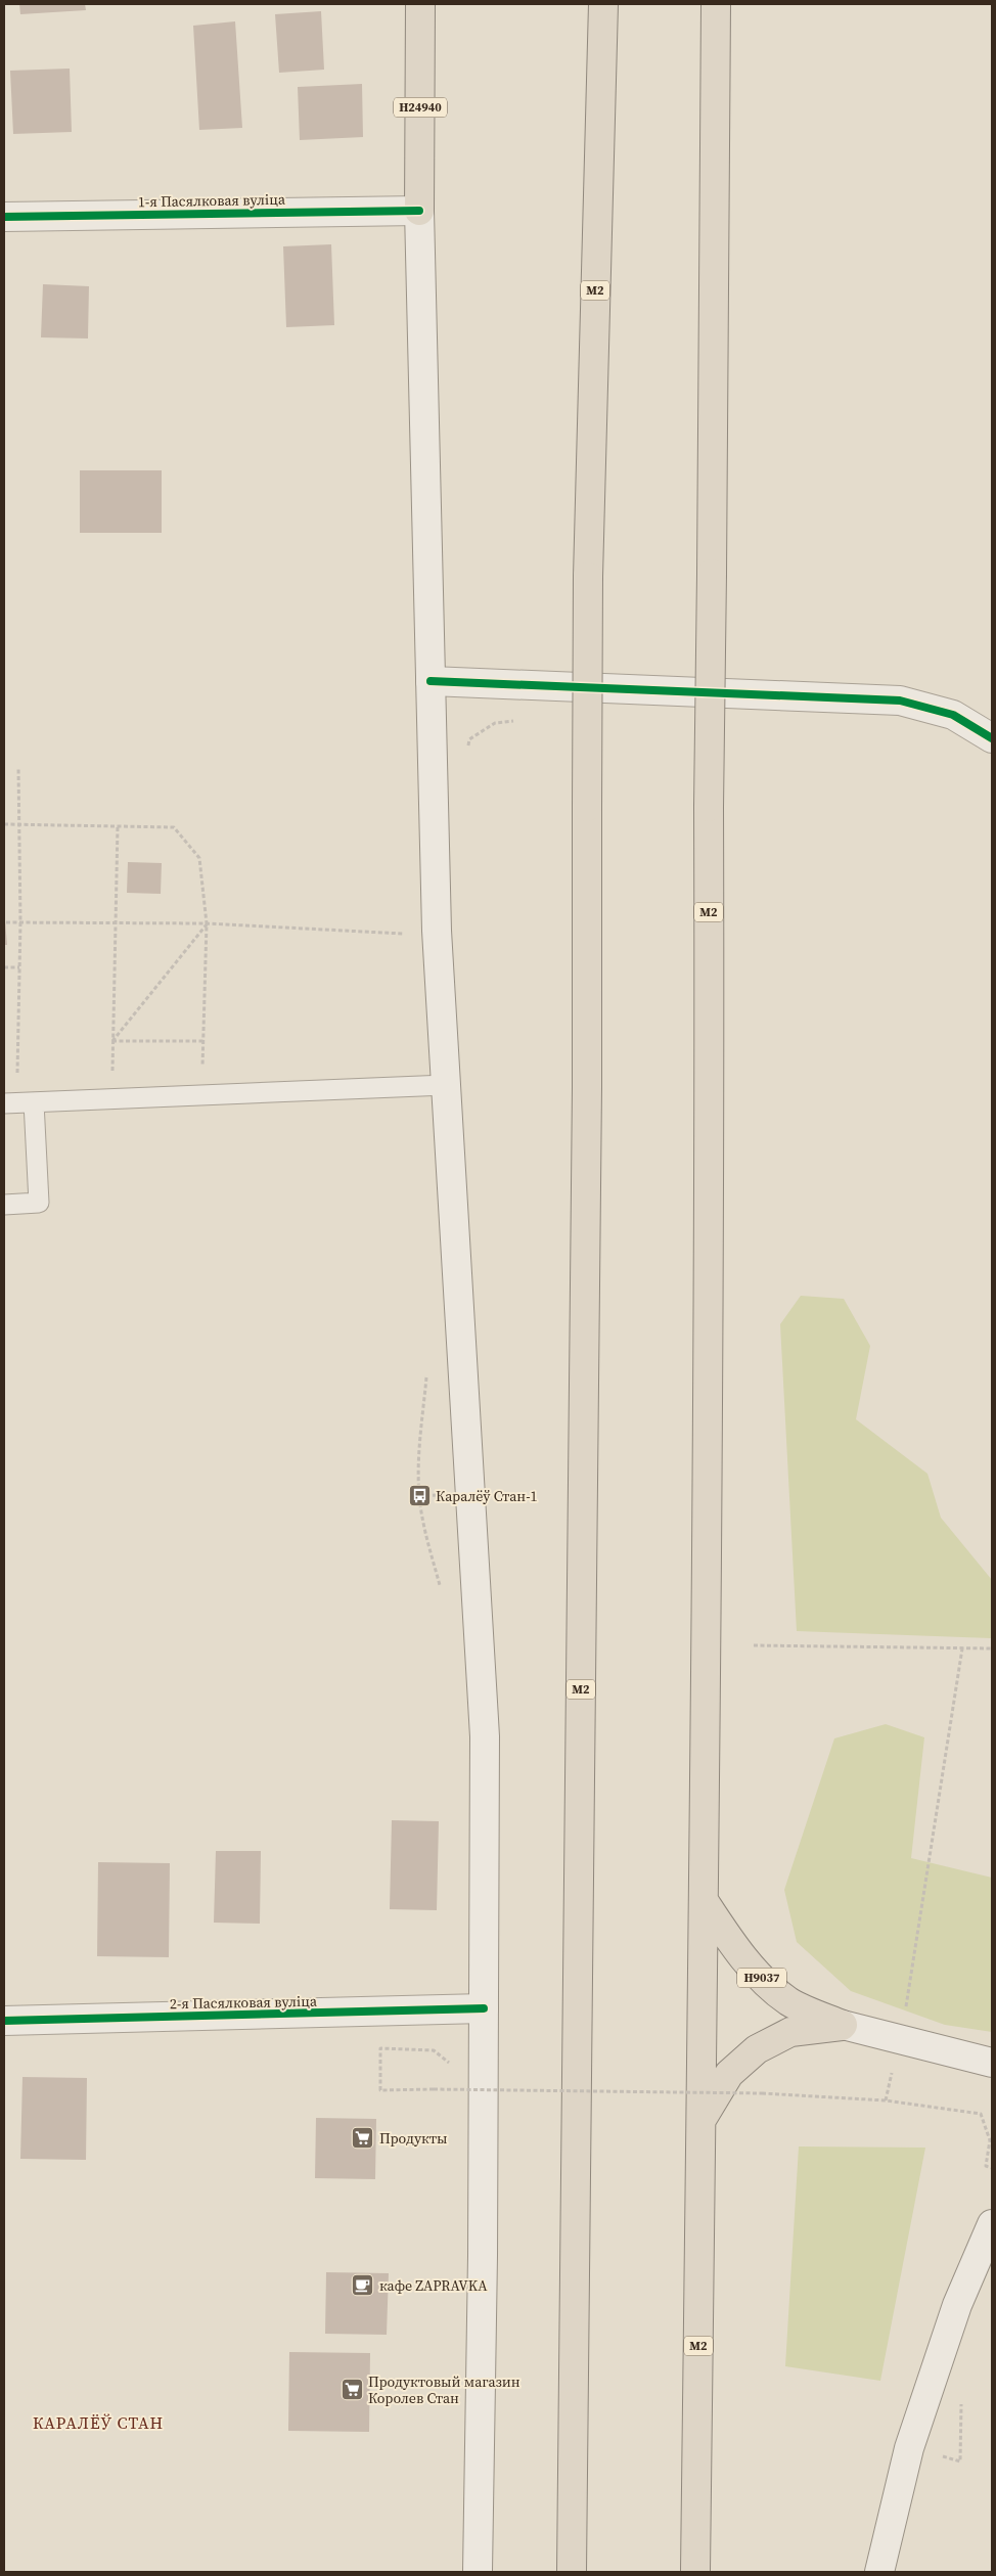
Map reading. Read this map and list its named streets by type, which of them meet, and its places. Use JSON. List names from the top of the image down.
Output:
{
  "streets": {
    "highway": ["Н24940", "М2", "Н9037"],
    "main road": ["1-я Пасялковая вуліца", "2-я Пасялковая вуліца"]
  },
  "crossings": [
    ["Н24940", "1-я Пасялковая вуліца"],
    ["Н24940", "2-я Пасялковая вуліца"],
    ["М2", "Н9037"]
  ],
  "districts": ["КАРАЛЁЎ СТАН"],
  "places": {
    "bus stop": ["Каралёў Стан-1"],
    "supermarket": ["Продукты", "Продуктовый магазин Королев Стан"],
    "cafe": ["кафе ZAPRAVKA"]
  }
}
